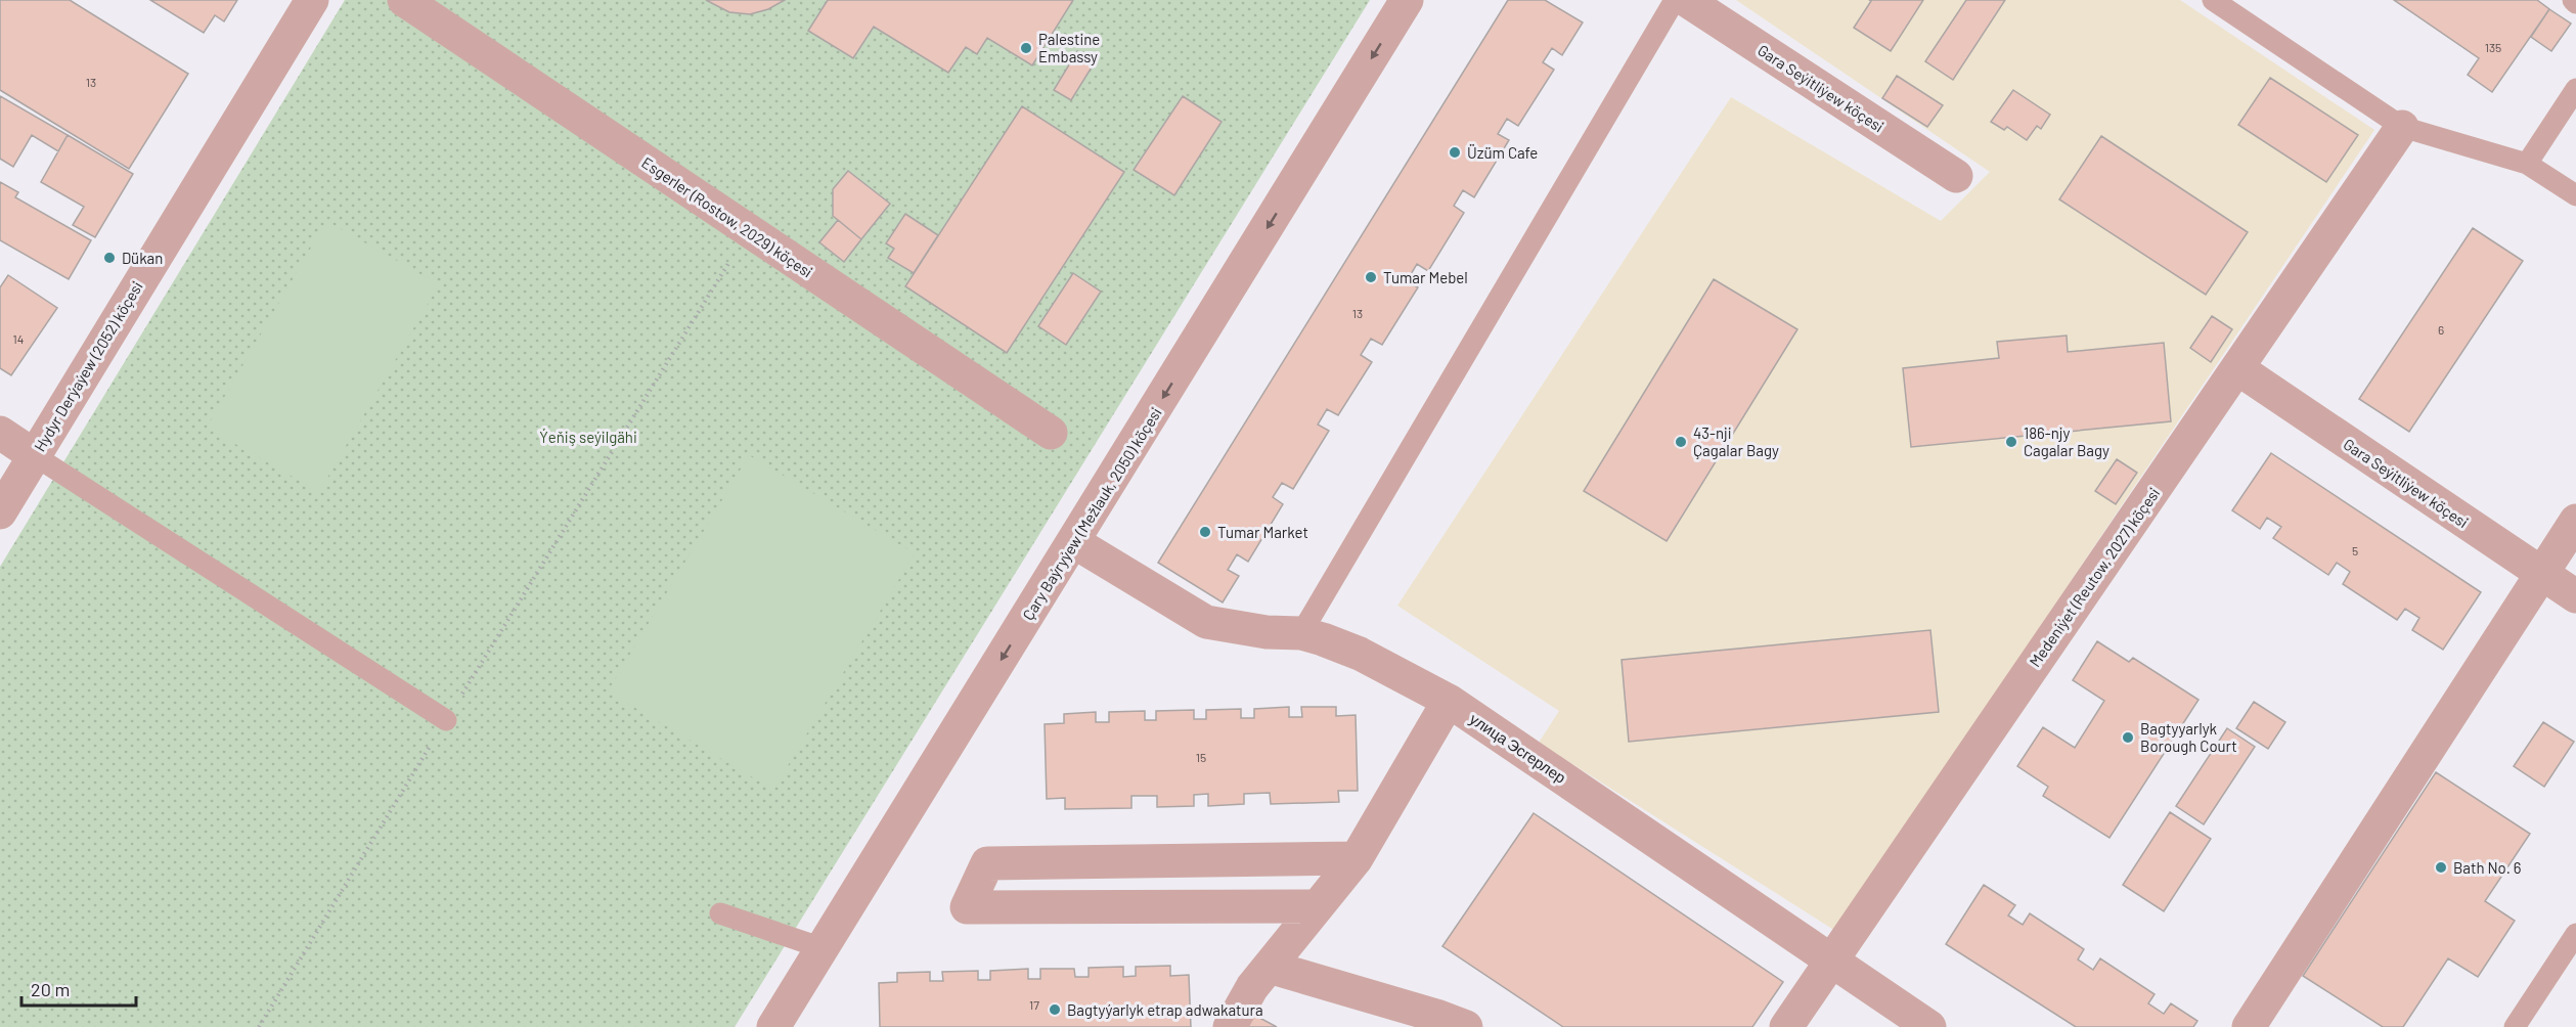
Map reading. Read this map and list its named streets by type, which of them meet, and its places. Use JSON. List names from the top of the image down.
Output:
{
  "streets": {
    "street": [
      "Gara Seýitliýew köçesi",
      "Esgerler (Rostow, 2029) köçesi",
      "Hydyr Derýaýew (2052) köçesi",
      "Çary Baýryýew (Mežlauk, 2050) köçesi",
      "Medeniýet (Reutow, 2027) köçesi",
      "улица Эсгерлер"
    ]
  },
  "crossings": [
    ["Gara Seýitliýew köçesi", "Medeniýet (Reutow, 2027) köçesi"],
    ["Çary Baýryýew (Mežlauk, 2050) köçesi", "улица Эсгерлер"],
    ["Medeniýet (Reutow, 2027) köçesi", "улица Эсгерлер"]
  ],
  "one_way": ["Çary Baýryýew (Mežlauk, 2050) köçesi"],
  "parks": ["Ýeňiş seýilgähi"],
  "places": [
    "Palestine Embassy",
    "Üzüm Cafe",
    "Dükan",
    "Tumar Mebel",
    "43-nji Çagalar Bagy",
    "186-njy Cagalar Bagy",
    "Tumar Market",
    "Bagtyyarlyk Borough Court",
    "Bath No. 6",
    "Bagtyýarlyk etrap adwakatura"
  ],
  "house_numbers": [
    "135",
    "13",
    "13",
    "6",
    "14",
    "5",
    "15",
    "17"
  ],
  "scale_bar": "20 m"
}
